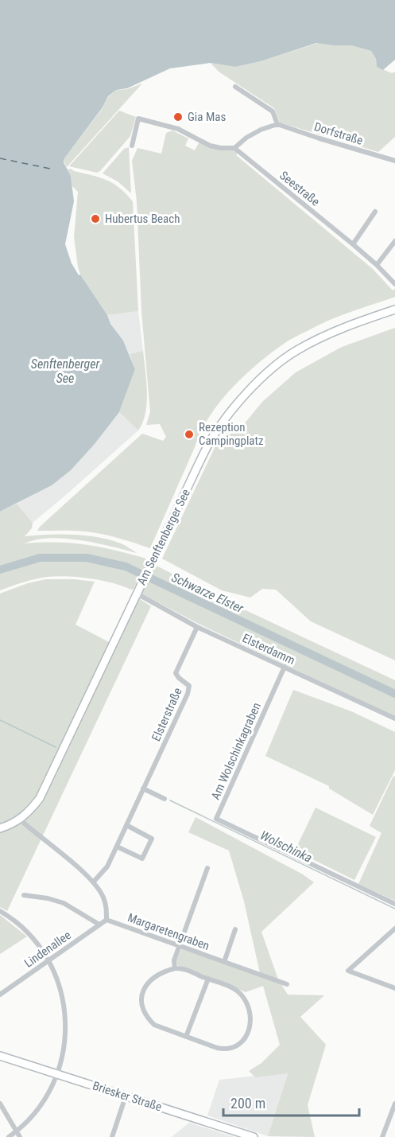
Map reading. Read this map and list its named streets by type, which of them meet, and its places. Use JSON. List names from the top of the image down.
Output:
{
  "streets": {
    "street": [
      "Dorfstraße",
      "Seestraße",
      "Am Senftenberger See",
      "Elsterdamm",
      "Elsterstraße",
      "Am Wolschinkagraben",
      "Margaretengraben",
      "Lindenallee",
      "Briesker Straße"
    ]
  },
  "crossings": [
    ["Am Senftenberger See", "Elsterdamm"],
    ["Elsterdamm", "Elsterstraße"],
    ["Elsterdamm", "Am Wolschinkagraben"],
    ["Margaretengraben", "Lindenallee"]
  ],
  "water": ["Senftenberger See", "Schwarze Elster", "Wolschinka"],
  "places": ["Gia Mas", "Hubertus Beach", "Rezeption Campingplatz"],
  "scale_bar": "200 m"
}
